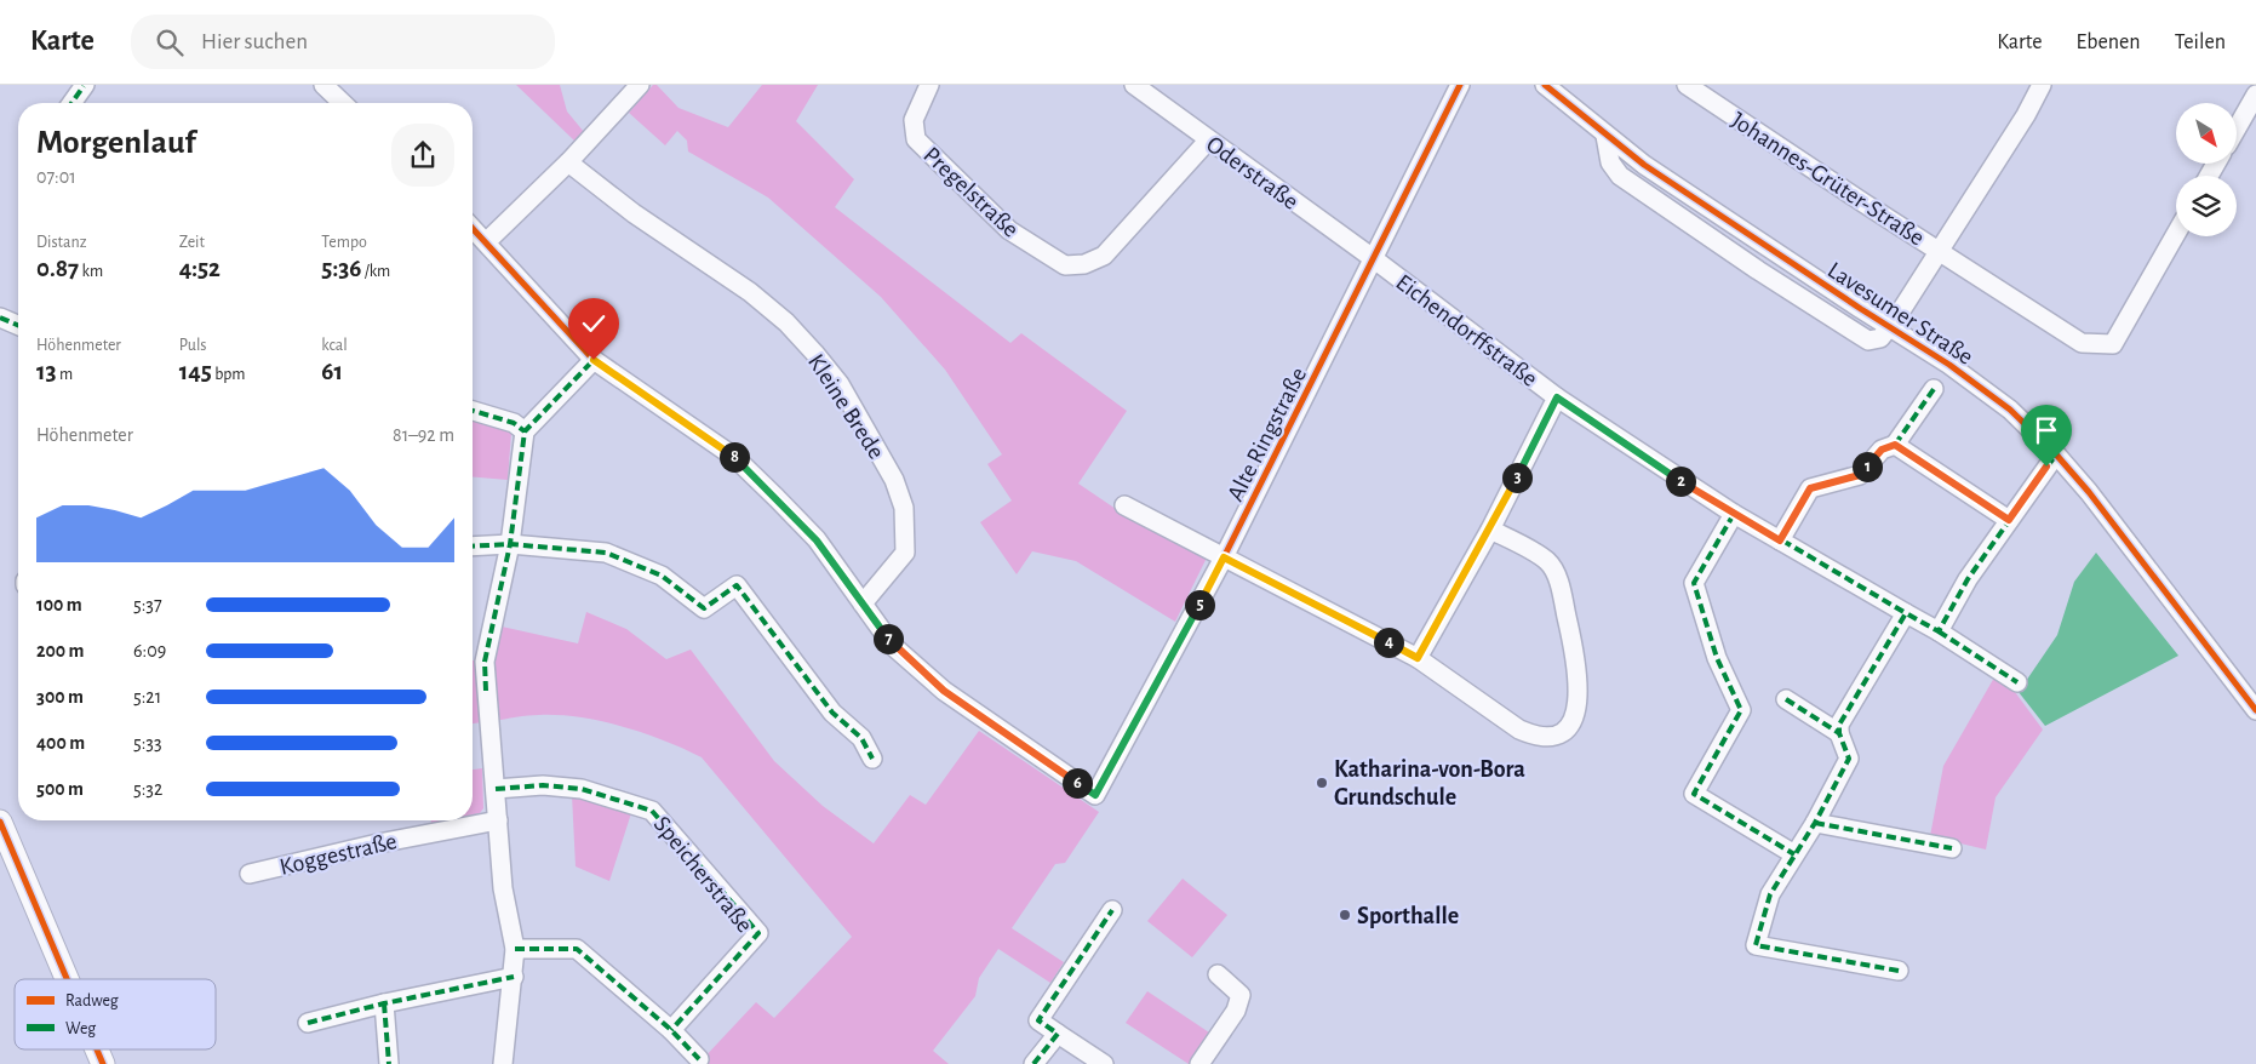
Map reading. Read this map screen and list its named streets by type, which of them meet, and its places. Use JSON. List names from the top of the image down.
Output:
{
  "streets": {
    "street": [
      "Oderstraße",
      "Johannes-Grüter-Straße",
      "Pregelstraße",
      "Lavesumer Straße",
      "Eichendorffstraße",
      "Kleine Brede",
      "Alte Ringstraße",
      "Koggestraße",
      "Speicherstraße"
    ]
  },
  "crossings": [
    ["Oderstraße", "Pregelstraße"],
    ["Oderstraße", "Eichendorffstraße"],
    ["Oderstraße", "Alte Ringstraße"],
    ["Eichendorffstraße", "Alte Ringstraße"],
    ["Kleine Brede", "Alte Ringstraße"]
  ],
  "places": ["Katharina-von-Bora Grundschule", "Sporthalle"],
  "legend": ["Radweg", "Weg"],
  "north": "bottom right",
  "page": {
    "header": "Karte",
    "search": "Hier suchen",
    "nav": ["Karte", "Ebenen", "Teilen"],
    "heading": ["Morgenlauf", "07:01"],
    "stats": [
      ["Distanz", "0.87 km"],
      ["Zeit", "4:52"],
      ["Tempo", "5:36 /km"],
      ["Höhenmeter", "13 m"],
      ["Puls", "145 bpm"],
      ["kcal", "61"]
    ],
    "chart": ["Höhenmeter", "81–92 m"],
    "pins": [
      "8",
      "1",
      "3",
      "2",
      "5",
      "7",
      "4",
      "6"
    ],
    "list": [
      {
        "name": "100 m",
        "note": "5:37"
      },
      {
        "name": "200 m",
        "note": "6:09"
      },
      {
        "name": "300 m",
        "note": "5:21"
      },
      {
        "name": "400 m",
        "note": "5:33"
      },
      {
        "name": "500 m",
        "note": "5:32"
      }
    ]
  }
}
